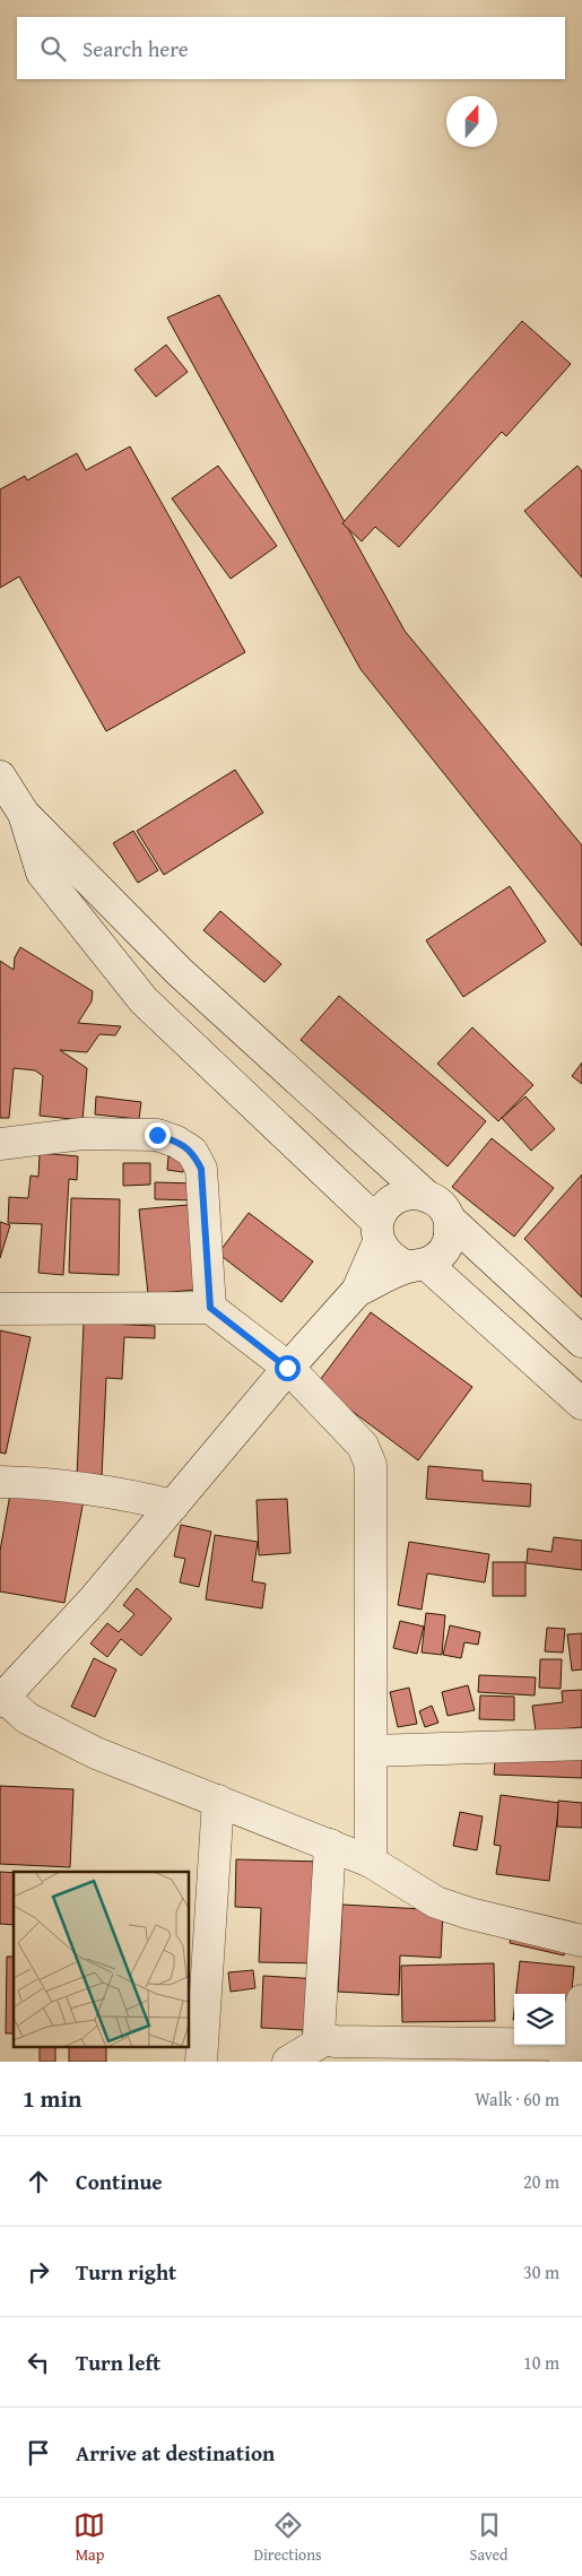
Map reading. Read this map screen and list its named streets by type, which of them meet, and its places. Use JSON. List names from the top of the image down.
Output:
{
  "north": "top",
  "page": {
    "search": "Search here",
    "heading": ["1 min", "Walk · 60 m"],
    "list": [
      ["Continue", "20 m"],
      ["Turn right", "30 m"],
      ["Turn left", "10 m"],
      "Arrive at destination"
    ],
    "nav": ["Map", "Directions", "Saved"]
  }
}
